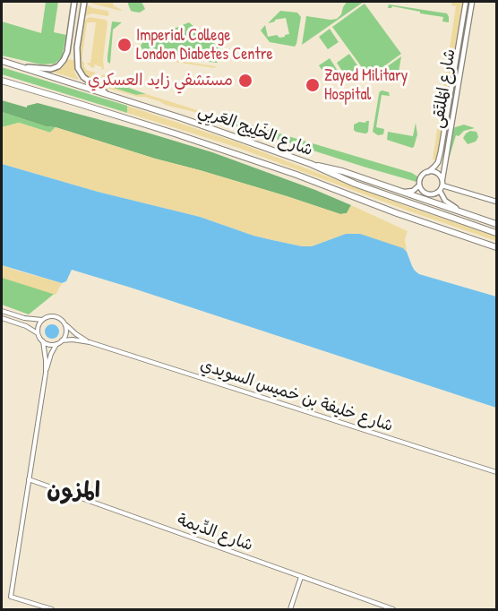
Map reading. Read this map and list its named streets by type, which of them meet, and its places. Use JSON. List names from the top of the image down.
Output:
{
  "streets": {
    "main road": ["شارع الخَلِيج العَربِي"],
    "street": ["شارع المُلتَقى", "شارع خليفة بن خميس السويدي", "شارع الدِّيمة"]
  },
  "districts": ["المزون"],
  "places": ["Imperial College London Diabetes Centre", "مستشفي زايد العسكري", "Zayed Military Hospital"]
}
